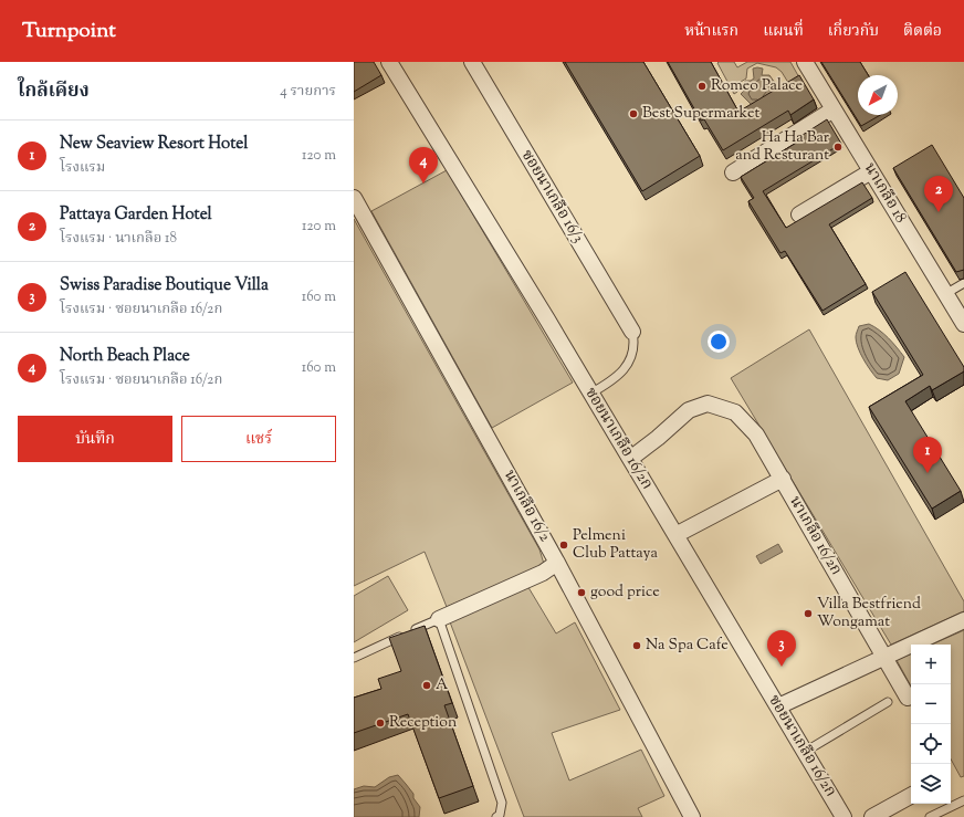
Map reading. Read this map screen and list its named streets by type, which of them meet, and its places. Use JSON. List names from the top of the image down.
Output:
{
  "streets": {
    "street": [
      "นาเกลือ 18",
      "ซอยนาเกลือ 16/3",
      "ซอยนาเกลือ 16/2ก",
      "นาเกลือ 16/2",
      "นาเกลือ 16/2ก"
    ]
  },
  "crossings": [
    ["ซอยนาเกลือ 16/2ก", "นาเกลือ 16/2ก"]
  ],
  "places": [
    "Romeo Palace",
    "Best Supermarket",
    "Ha Ha Bar and Resturant",
    "Pelmeni Club Pattaya",
    "good price",
    "Villa Bestfriend Wongamat",
    "Na Spa Cafe",
    "A",
    "Reception"
  ],
  "north": "bottom left",
  "page": {
    "header": "Turnpoint",
    "nav": [
      "หน้าแรก",
      "แผนที่",
      "เกี่ยวกับ",
      "ติดต่อ"
    ],
    "heading": ["ใกล้เคียง", "4 รายการ"],
    "list": [
      {
        "mark": "1",
        "name": "New Seaview Resort Hotel",
        "note": "โรงแรม",
        "value": "120 m"
      },
      {
        "mark": "2",
        "name": "Pattaya Garden Hotel",
        "note": "โรงแรม · นาเกลือ 18",
        "value": "120 m"
      },
      {
        "mark": "3",
        "name": "Swiss Paradise Boutique Villa",
        "note": "โรงแรม · ซอยนาเกลือ 16/2ก",
        "value": "160 m"
      },
      {
        "mark": "4",
        "name": "North Beach Place",
        "note": "โรงแรม · ซอยนาเกลือ 16/2ก",
        "value": "160 m"
      }
    ],
    "pins": [
      "4",
      "2",
      "1",
      "3"
    ],
    "buttons": ["บันทึก", "แชร์"],
    "map_buttons": ["+", "−"]
  }
}
